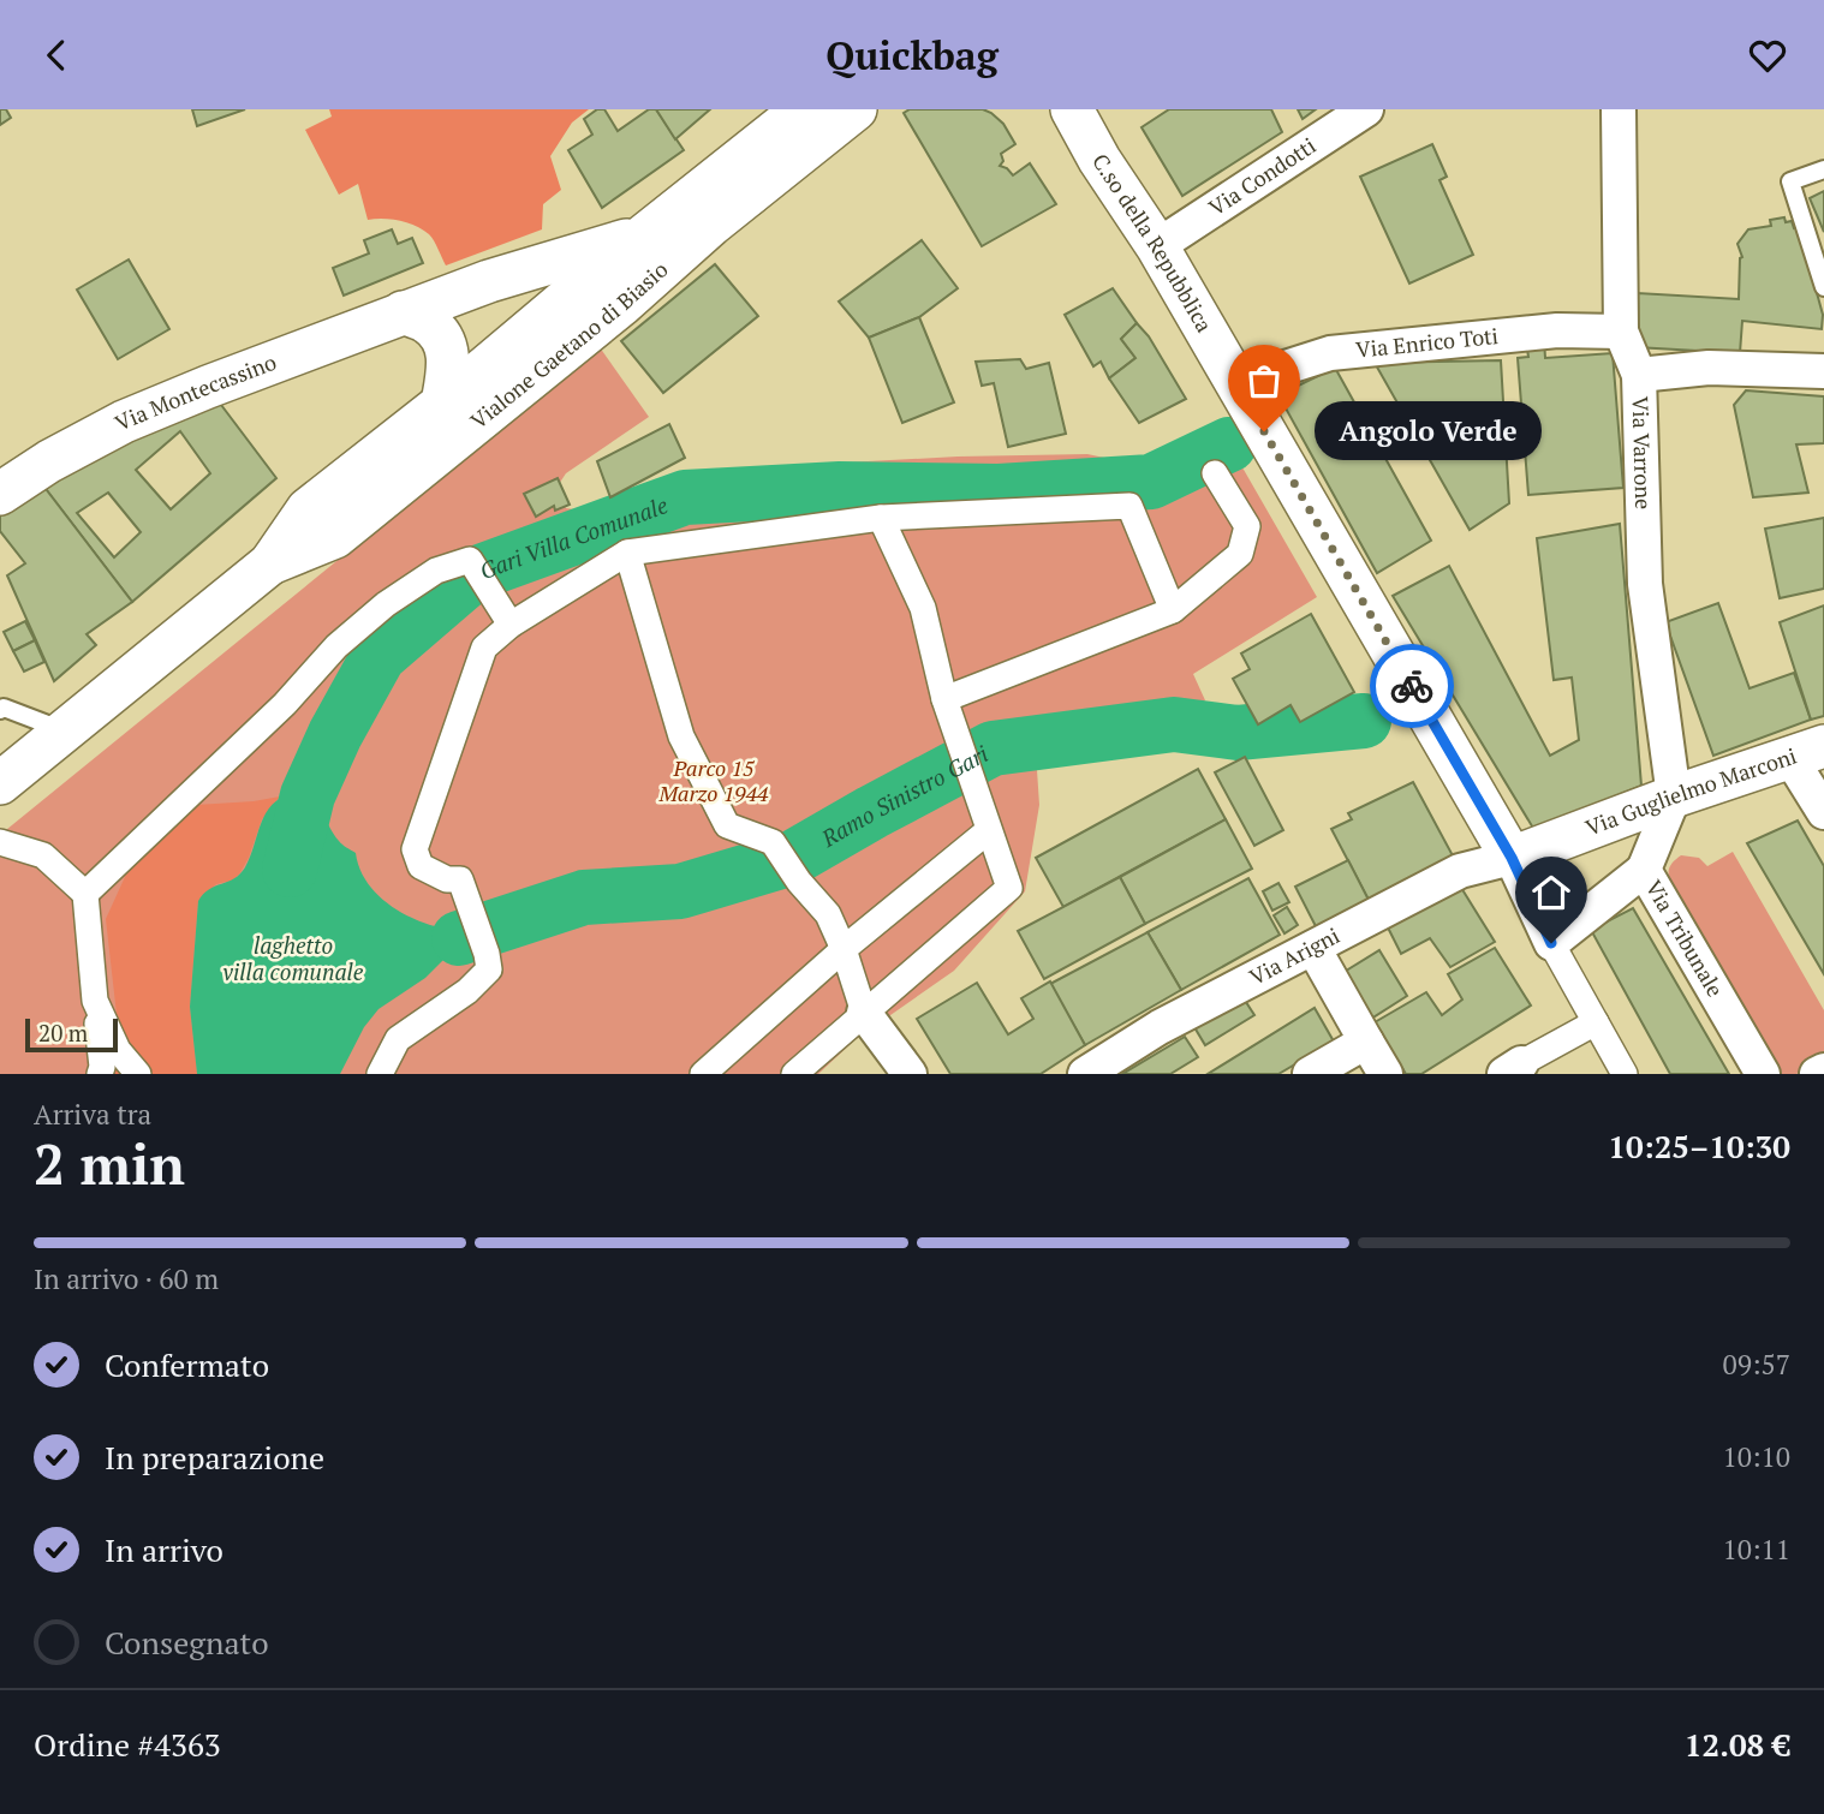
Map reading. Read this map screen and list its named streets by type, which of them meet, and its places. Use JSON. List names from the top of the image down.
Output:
{
  "streets": {
    "street": [
      "Via Condotti",
      "C.so della Repubblica",
      "Via Enrico Toti",
      "Vialone Gaetano di Biasio",
      "Via Montecassino",
      "Via Varrone",
      "Via Guglielmo Marconi",
      "Via Tribunale",
      "Via Arigni"
    ]
  },
  "crossings": [
    ["Via Condotti", "C.so della Repubblica"],
    ["C.so della Repubblica", "Via Enrico Toti"],
    ["C.so della Repubblica", "Via Guglielmo Marconi"],
    ["C.so della Repubblica", "Via Arigni"],
    ["Via Enrico Toti", "Via Varrone"],
    ["Vialone Gaetano di Biasio", "Via Montecassino"],
    ["Via Varrone", "Via Guglielmo Marconi"],
    ["Via Varrone", "Via Tribunale"],
    ["Via Guglielmo Marconi", "Via Tribunale"],
    ["Via Guglielmo Marconi", "Via Arigni"]
  ],
  "water": ["Gari Villa Comunale", "Ramo Sinistro Gari", "laghetto villa comunale"],
  "parks": ["Parco 15 Marzo 1944"],
  "places": ["Angolo Verde"],
  "scale_bar": "20 m",
  "page": {
    "header": "Quickbag",
    "bubble": "Angolo Verde",
    "scale": "20 m",
    "heading": ["2 min", "Arriva tra", "10:25–10:30"],
    "panel": ["Ordine #4363", "12.08 €"],
    "bar": "In arrivo · 60 m",
    "list": [
      ["Confermato", "09:57"],
      ["In preparazione", "10:10"],
      ["In arrivo", "10:11"],
      "Consegnato"
    ]
  }
}
